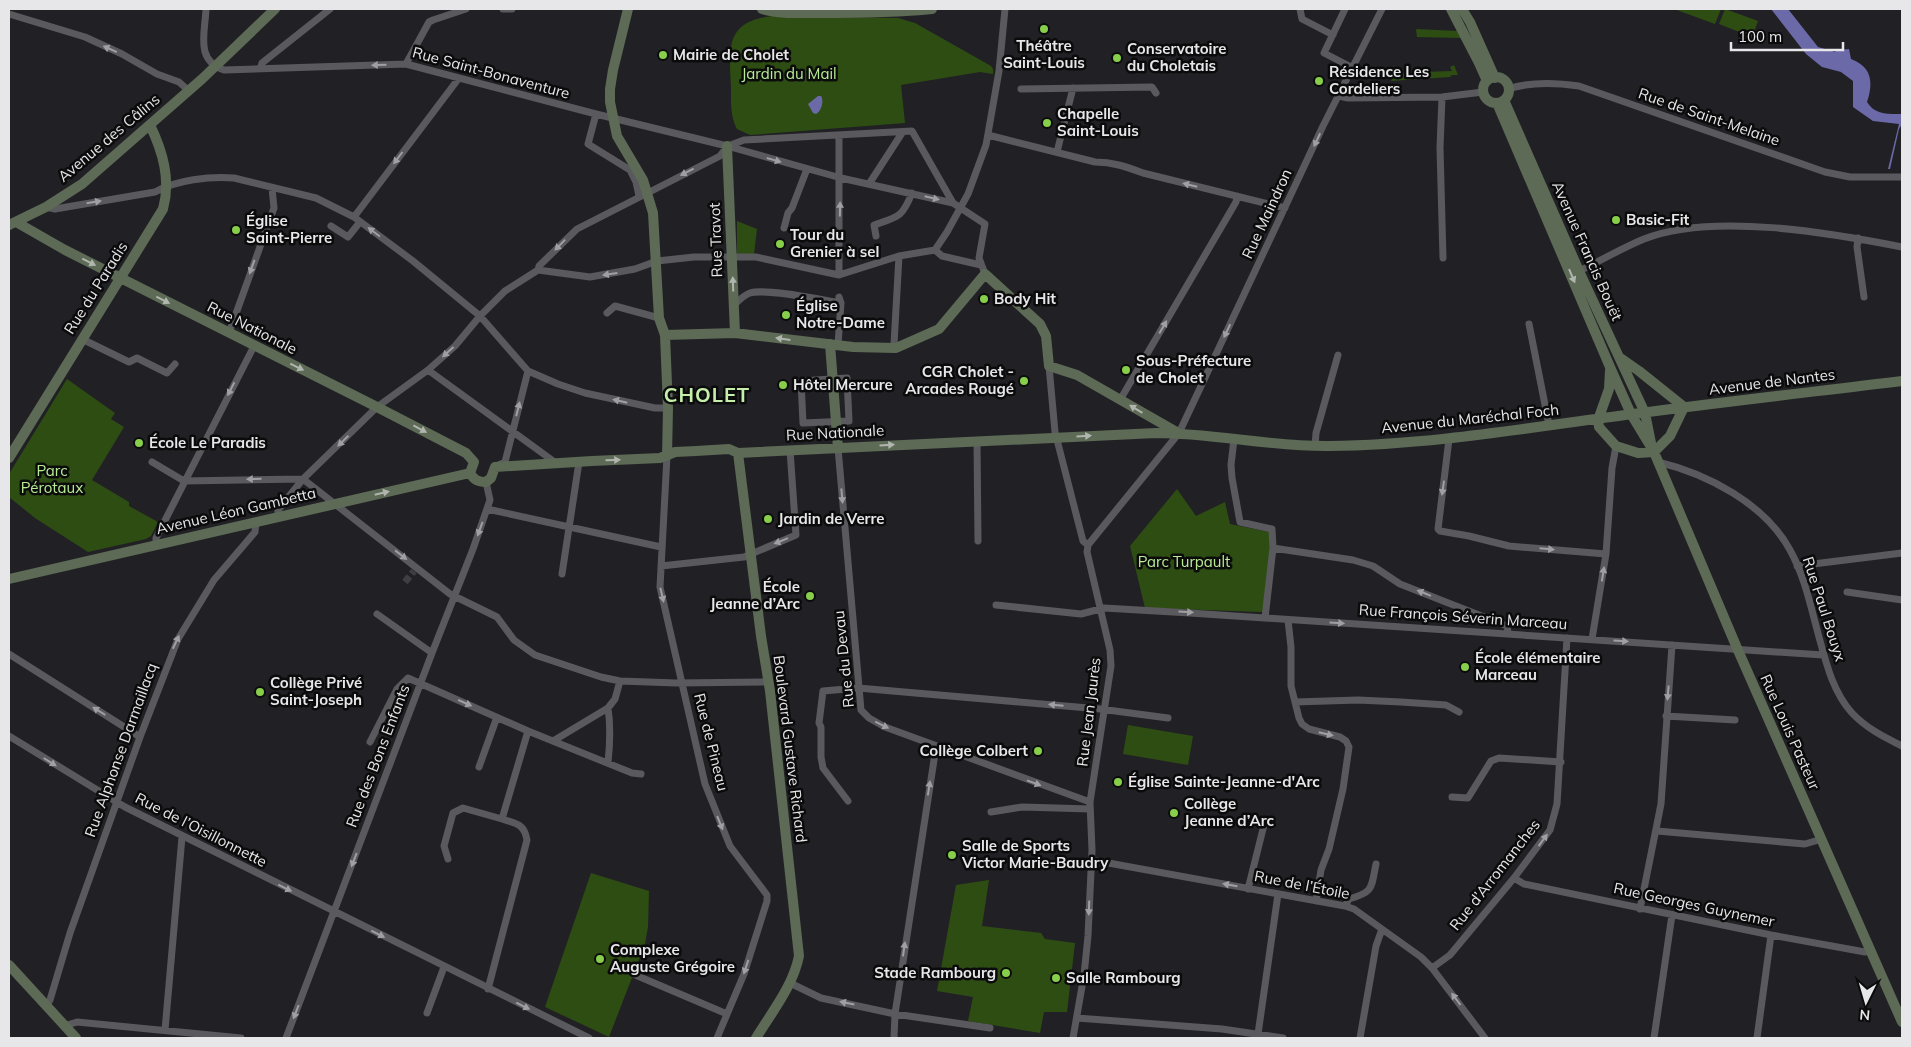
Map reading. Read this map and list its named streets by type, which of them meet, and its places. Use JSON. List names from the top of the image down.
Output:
{
  "streets": {
    "street": [
      "Rue Saint-Bonaventure",
      "Rue de Saint-Melaine",
      "Avenue des Câlins",
      "Rue Maindron",
      "Rue Travot",
      "Avenue Francis Bouët",
      "Rue du Paradis",
      "Rue Nationale",
      "Avenue de Nantes",
      "Avenue du Maréchal Foch",
      "Avenue Léon Gambetta",
      "Rue Paul Bouyx",
      "Rue François Séverin Marceau",
      "Rue du Devau",
      "Rue Jean Jaurès",
      "Rue Louis Pasteur",
      "Rue de Pineau",
      "Boulevard Gustave Richard",
      "Rue Alphonse Darmaillacq",
      "Rue des Bons Enfants",
      "Rue de l’Oisillonnette",
      "Rue d’Arromanches",
      "Rue de l’Étoile",
      "Rue Georges Guynemer"
    ]
  },
  "crossings": [
    ["Rue Saint-Bonaventure", "Avenue des Câlins"],
    ["Rue Saint-Bonaventure", "Rue Travot"],
    ["Rue de Saint-Melaine", "Avenue Francis Bouët"],
    ["Avenue des Câlins", "Rue du Paradis"],
    ["Avenue des Câlins", "Rue Nationale"],
    ["Rue Maindron", "Rue Nationale"],
    ["Rue Maindron", "Avenue du Maréchal Foch"],
    ["Rue Maindron", "Rue Jean Jaurès"],
    ["Avenue Francis Bouët", "Avenue de Nantes"],
    ["Avenue Francis Bouët", "Avenue du Maréchal Foch"],
    ["Avenue Francis Bouët", "Rue Louis Pasteur"],
    ["Rue du Paradis", "Rue Nationale"],
    ["Rue Nationale", "Avenue du Maréchal Foch"],
    ["Rue Nationale", "Avenue Léon Gambetta"],
    ["Rue Nationale", "Rue du Devau"],
    ["Rue Nationale", "Rue Jean Jaurès"],
    ["Rue Nationale", "Boulevard Gustave Richard"],
    ["Avenue de Nantes", "Avenue du Maréchal Foch"],
    ["Avenue de Nantes", "Rue Louis Pasteur"],
    ["Avenue du Maréchal Foch", "Rue Louis Pasteur"],
    ["Avenue Léon Gambetta", "Rue Alphonse Darmaillacq"],
    ["Rue Paul Bouyx", "Rue François Séverin Marceau"],
    ["Rue Paul Bouyx", "Rue Louis Pasteur"],
    ["Rue François Séverin Marceau", "Rue Jean Jaurès"],
    ["Rue François Séverin Marceau", "Rue Louis Pasteur"],
    ["Rue François Séverin Marceau", "Rue d’Arromanches"],
    ["Rue du Devau", "Rue Jean Jaurès"],
    ["Rue Jean Jaurès", "Rue de l’Étoile"],
    ["Rue Louis Pasteur", "Rue Georges Guynemer"],
    ["Rue Alphonse Darmaillacq", "Rue de l’Oisillonnette"],
    ["Rue des Bons Enfants", "Rue de l’Oisillonnette"],
    ["Rue d’Arromanches", "Rue de l’Étoile"],
    ["Rue d’Arromanches", "Rue Georges Guynemer"]
  ],
  "one_way": [
    "Rue du Devau",
    "Rue de Pineau",
    "Rue Alphonse Darmaillacq",
    "Rue des Bons Enfants",
    "Rue de l’Oisillonnette",
    "Rue de l’Étoile"
  ],
  "districts": ["CHOLET"],
  "parks": ["Jardin du Mail", "Parc Pérotaux", "Parc Turpault"],
  "places": [
    "Théâtre Saint-Louis",
    "Mairie de Cholet",
    "Conservatoire du Choletais",
    "Résidence Les Cordeliers",
    "Chapelle Saint-Louis",
    "Basic-Fit",
    "Église Saint-Pierre",
    "Tour du Grenier à sel",
    "Body Hit",
    "Église Notre-Dame",
    "Sous-Préfecture de Cholet",
    "CGR Cholet - Arcades Rougé",
    "Hôtel Mercure",
    "École Le Paradis",
    "Jardin de Verre",
    "École Jeanne d’Arc",
    "École élémentaire Marceau",
    "Collège Privé Saint-Joseph",
    "Collège Colbert",
    "Église Sainte-Jeanne-d'Arc",
    "Collège Jeanne d’Arc",
    "Salle de Sports Victor Marie-Baudry",
    "Complexe Auguste Grégoire",
    "Stade Rambourg",
    "Salle Rambourg"
  ],
  "scale_bar": "100 m",
  "north": "bottom"
}
